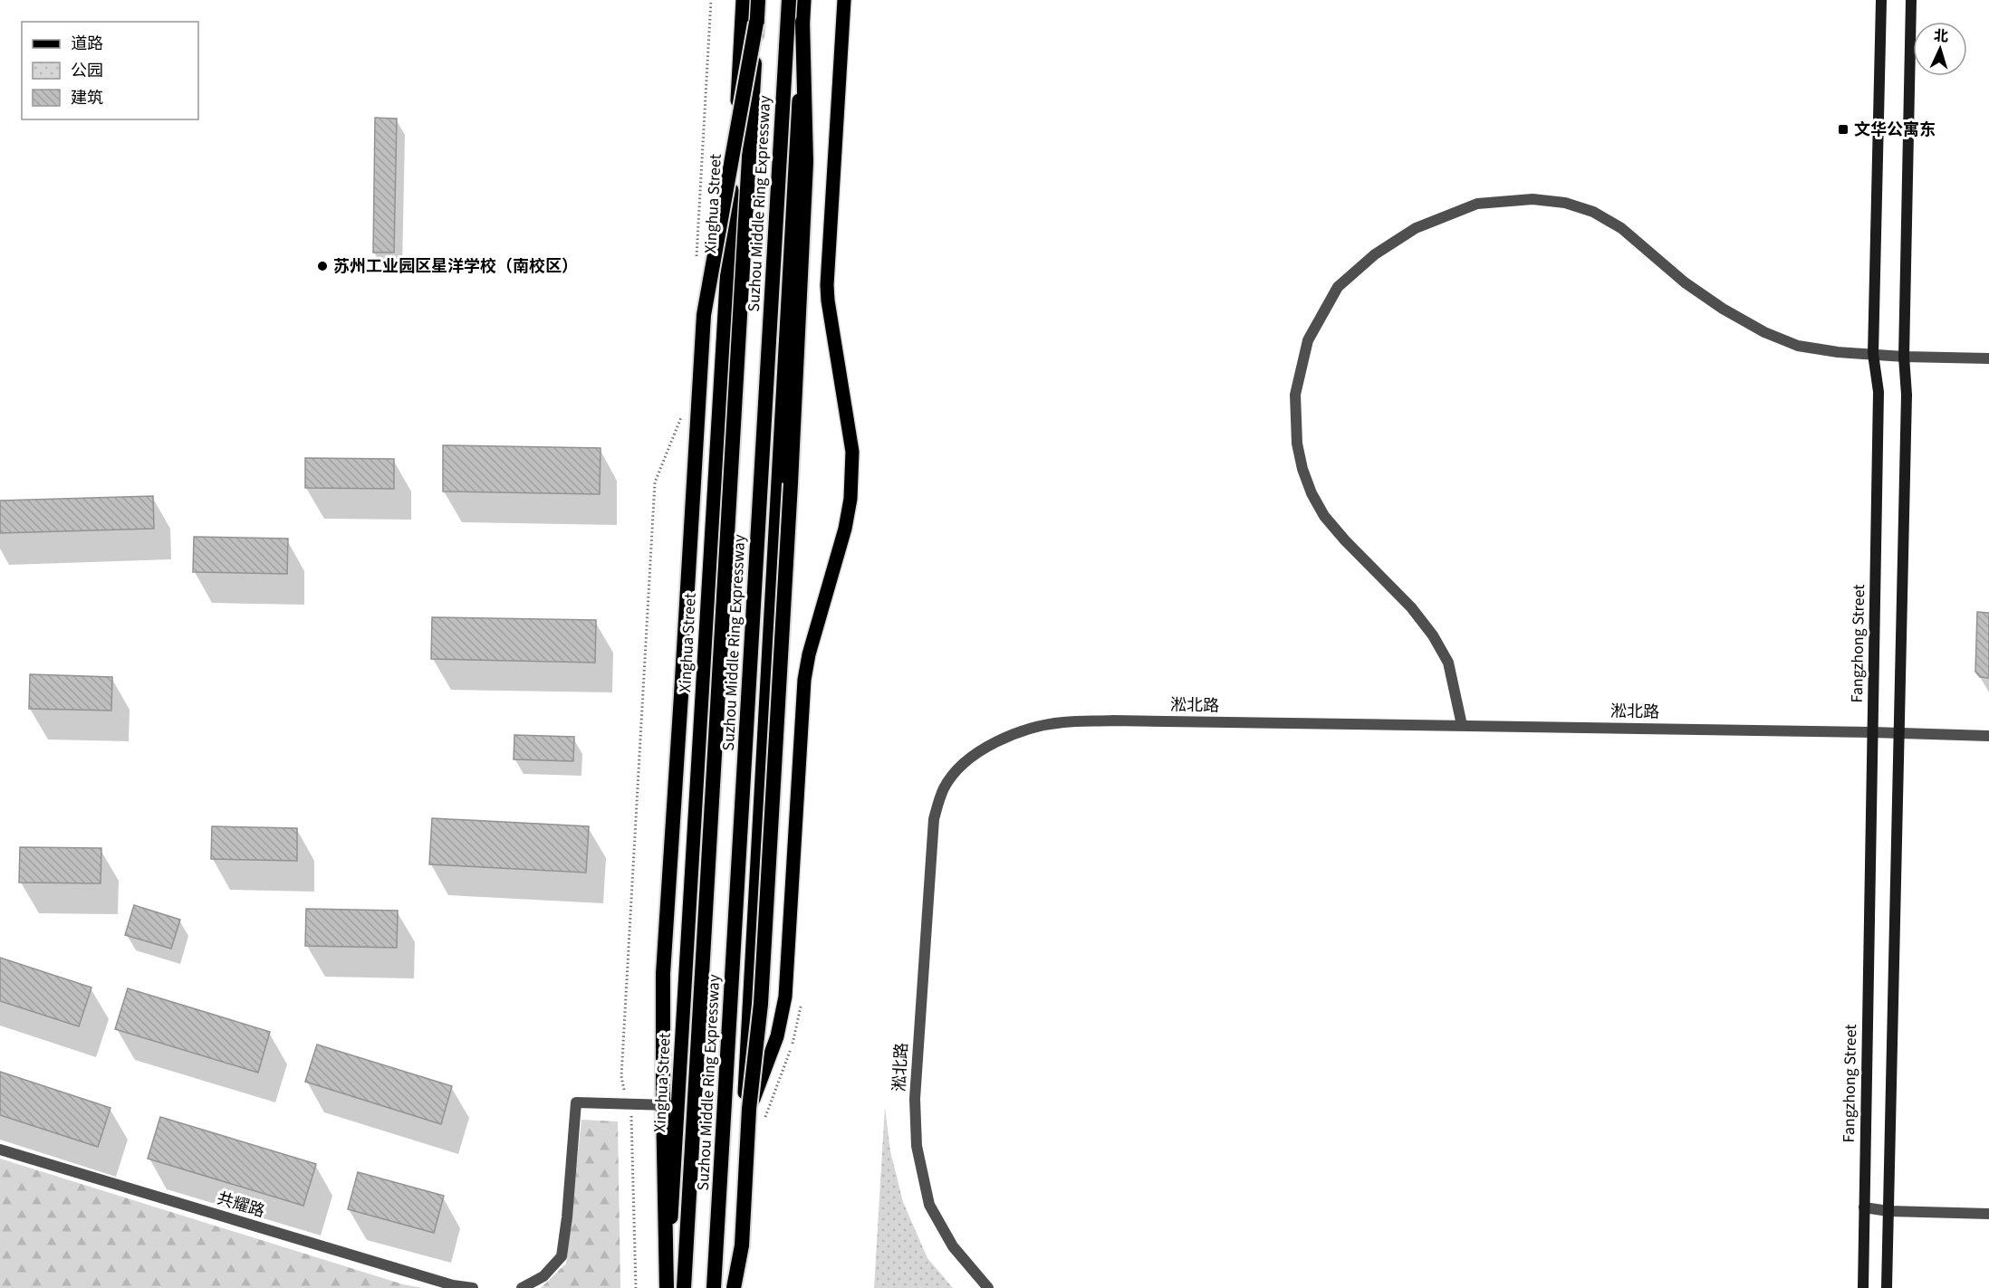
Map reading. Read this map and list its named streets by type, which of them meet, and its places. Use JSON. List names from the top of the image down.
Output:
{
  "streets": {
    "highway": ["Suzhou Middle Ring Expressway"],
    "main road": ["Xinghua Street", "Fangzhong Street"],
    "street": ["淞北路", "共耀路"]
  },
  "crossings": [
    ["Fangzhong Street", "淞北路"]
  ],
  "places": {
    "transit": ["文华公寓东"],
    "other": ["苏州工业园区星洋学校（南校区）"]
  },
  "legend": ["道路", "公园", "建筑"],
  "north": "top"
}
